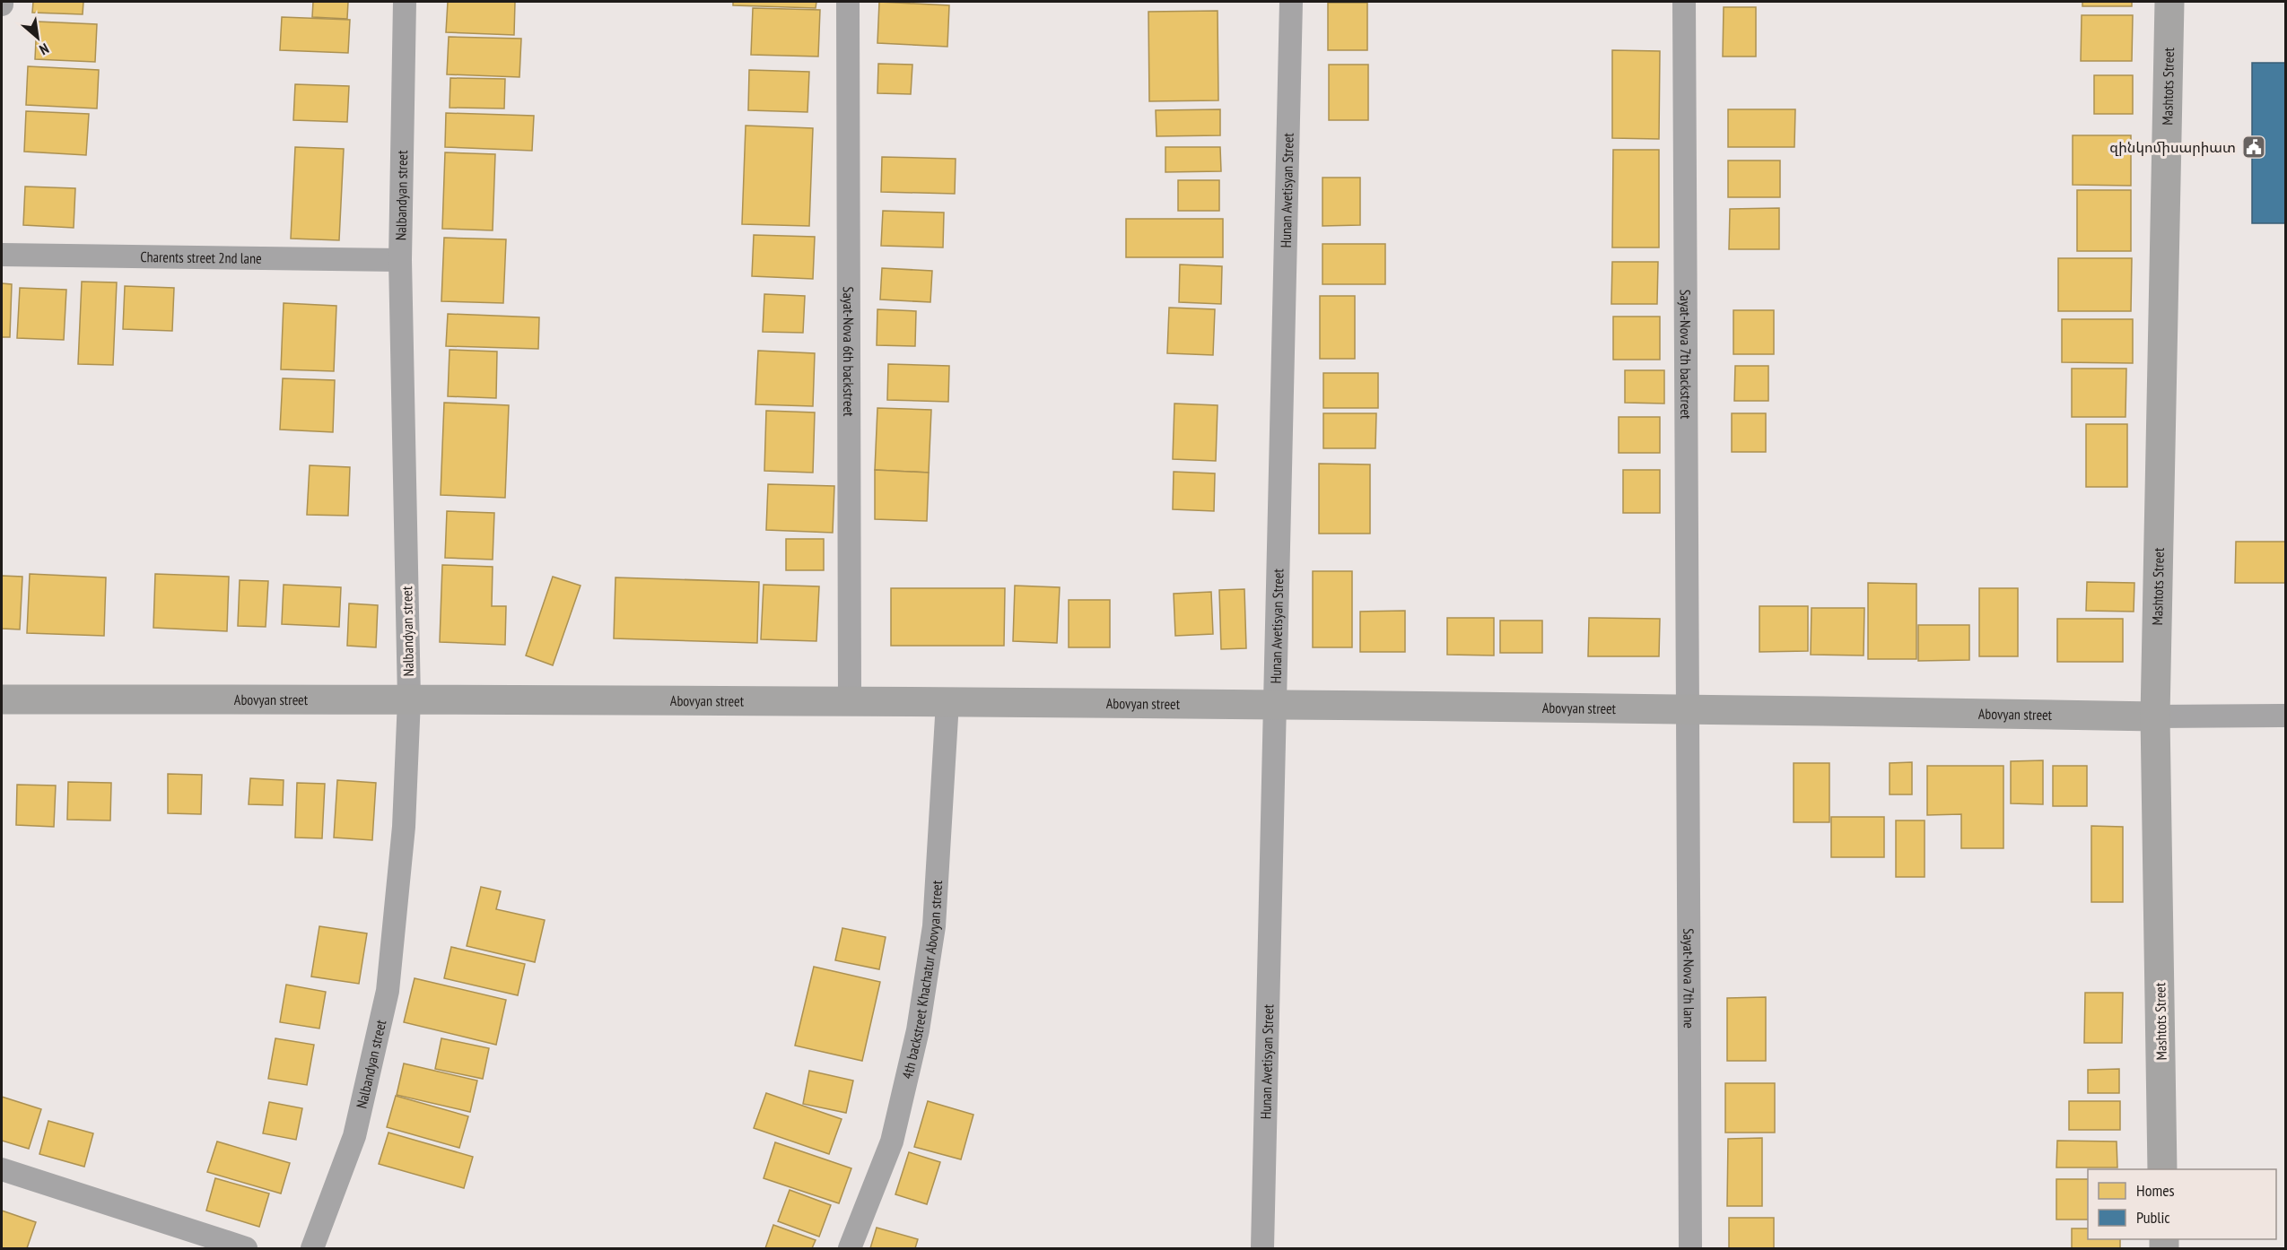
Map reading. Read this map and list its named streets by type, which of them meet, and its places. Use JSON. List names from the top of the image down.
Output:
{
  "streets": {
    "main road": ["Mashtots Street", "Abovyan street"],
    "street": [
      "Hunan Avetisyan Street",
      "Nalbandyan street",
      "Charents street 2nd lane",
      "Sayat-Nova 6th backstreet",
      "Sayat-Nova 7th backstreet",
      "Sayat-Nova 7th lane",
      "4th backstreet Khachatur Abovyan street"
    ]
  },
  "crossings": [
    ["Mashtots Street", "Abovyan street"],
    ["Hunan Avetisyan Street", "Abovyan street"],
    ["Nalbandyan street", "Charents street 2nd lane"],
    ["Nalbandyan street", "Abovyan street"],
    ["Sayat-Nova 6th backstreet", "Abovyan street"],
    ["Sayat-Nova 7th backstreet", "Abovyan street"],
    ["Sayat-Nova 7th backstreet", "Sayat-Nova 7th lane"],
    ["Abovyan street", "Sayat-Nova 7th lane"],
    ["Abovyan street", "4th backstreet Khachatur Abovyan street"]
  ],
  "places": {
    "public building": ["զինկոմիսարիատ"]
  },
  "legend": ["Homes", "Public"],
  "north": "bottom right"
}
